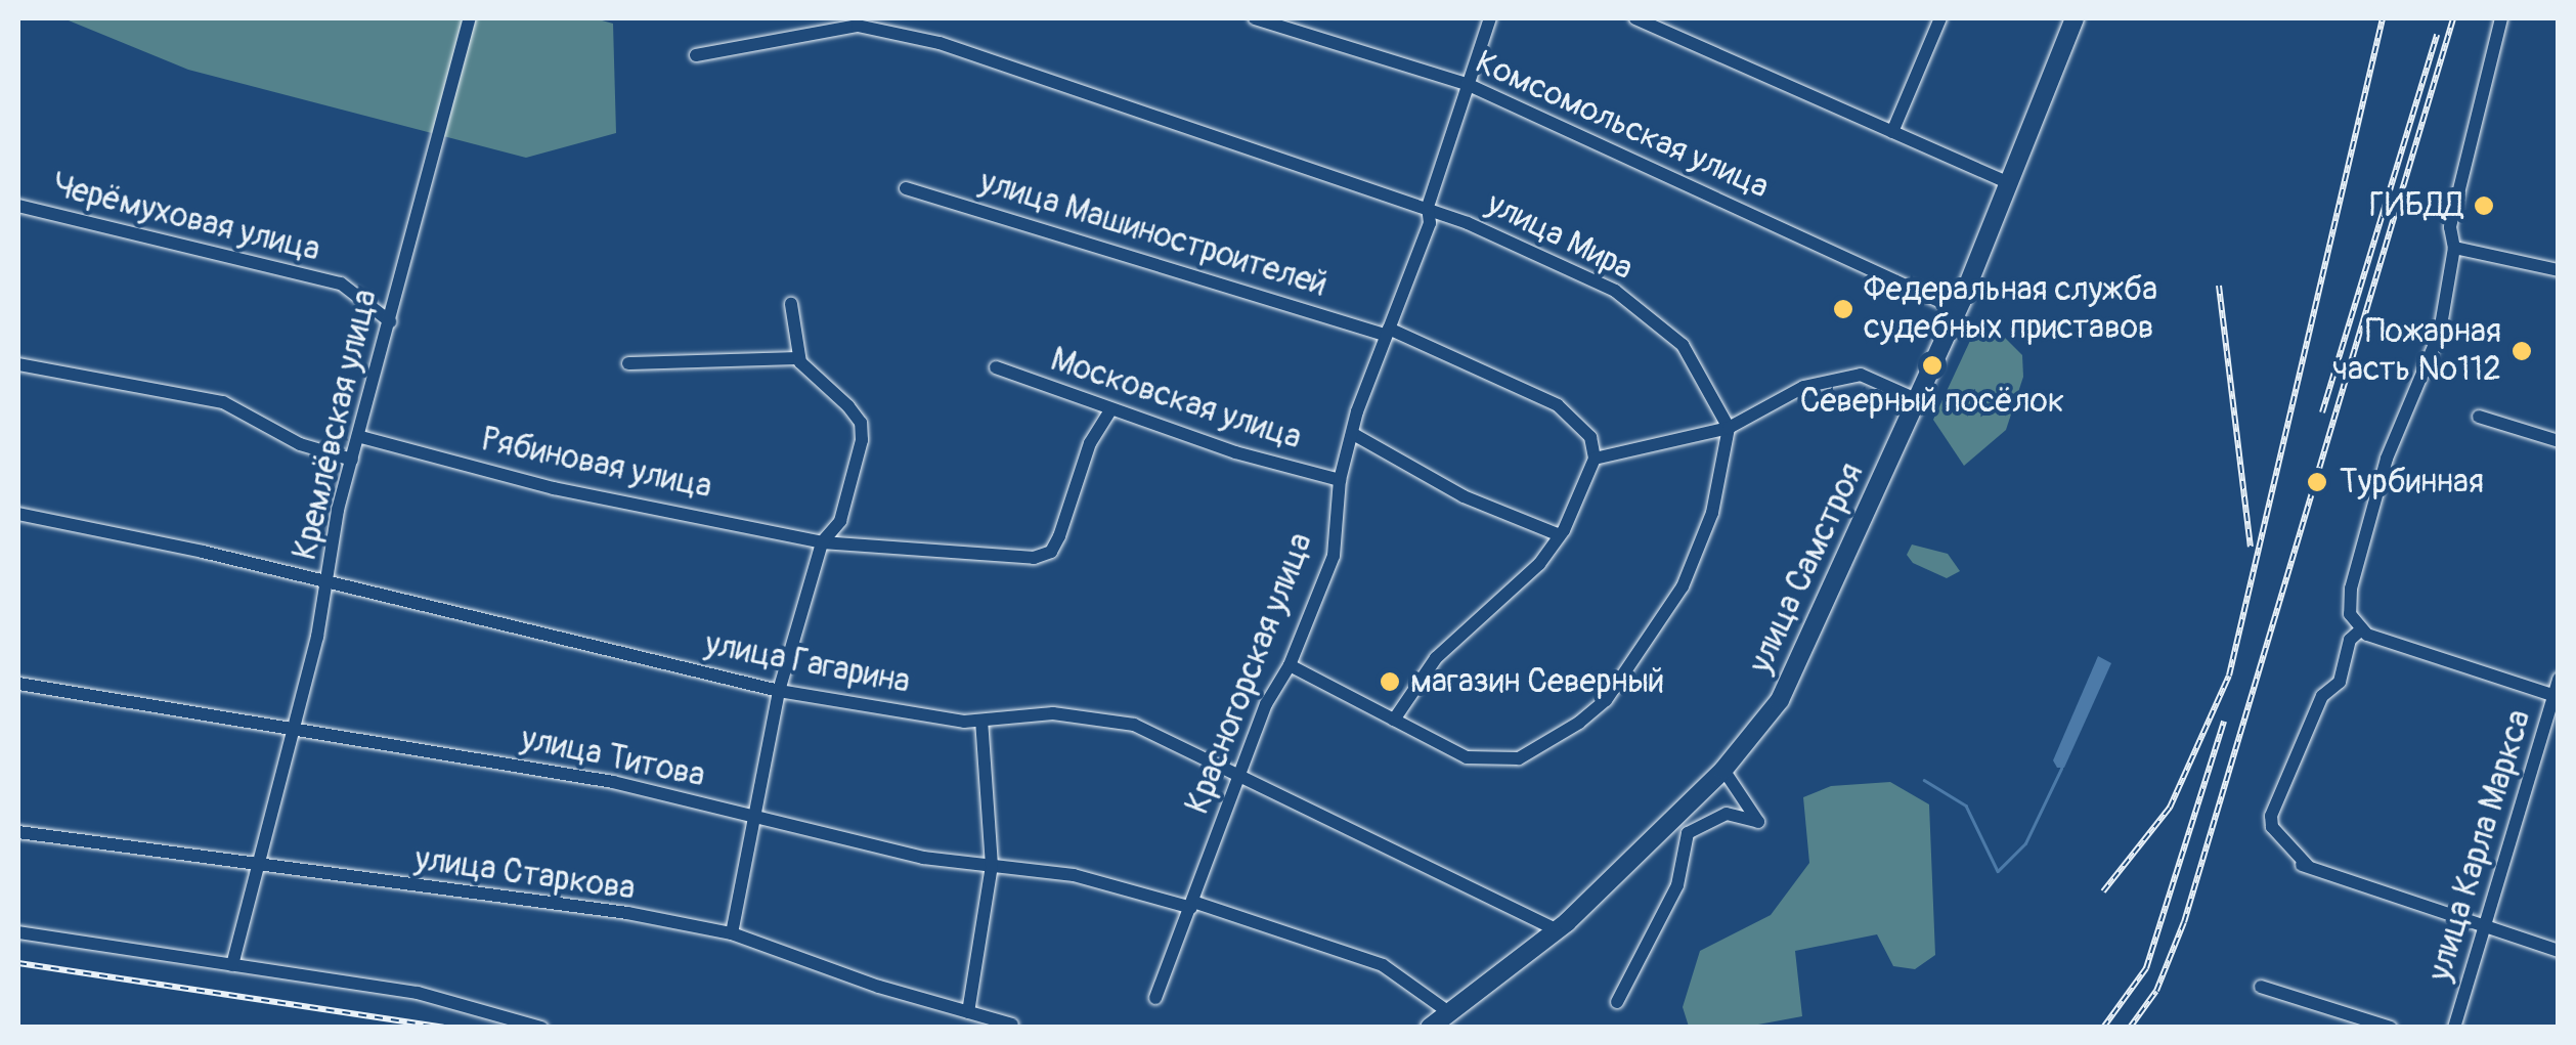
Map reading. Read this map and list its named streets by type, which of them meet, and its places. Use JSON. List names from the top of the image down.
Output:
{
  "streets": {
    "street": [
      "Комсомольская улица",
      "Черёмуховая улица",
      "улица Машиностроителей",
      "улица Мира",
      "Московская улица",
      "Кремлёвская улица",
      "Рябиновая улица",
      "улица Самстроя",
      "улица Гагарина",
      "Красногорская улица",
      "улица Титова",
      "улица Карла Маркса",
      "улица Старкова"
    ]
  },
  "crossings": [
    ["Комсомольская улица", "улица Самстроя"],
    ["Комсомольская улица", "Красногорская улица"],
    ["Черёмуховая улица", "Кремлёвская улица"],
    ["улица Машиностроителей", "Красногорская улица"],
    ["улица Мира", "Красногорская улица"],
    ["Московская улица", "Рябиновая улица"],
    ["Московская улица", "Красногорская улица"],
    ["Кремлёвская улица", "Рябиновая улица"],
    ["Кремлёвская улица", "улица Гагарина"],
    ["Кремлёвская улица", "улица Титова"],
    ["Кремлёвская улица", "улица Старкова"],
    ["улица Самстроя", "улица Гагарина"],
    ["улица Самстроя", "улица Титова"],
    ["улица Гагарина", "Красногорская улица"],
    ["Красногорская улица", "улица Титова"]
  ],
  "places": [
    "ГИБДД",
    "Федеральная служба судебных приставов",
    "Пожарная часть №112",
    "Северный посёлок",
    "Турбинная",
    "магазин Северный"
  ]
}
